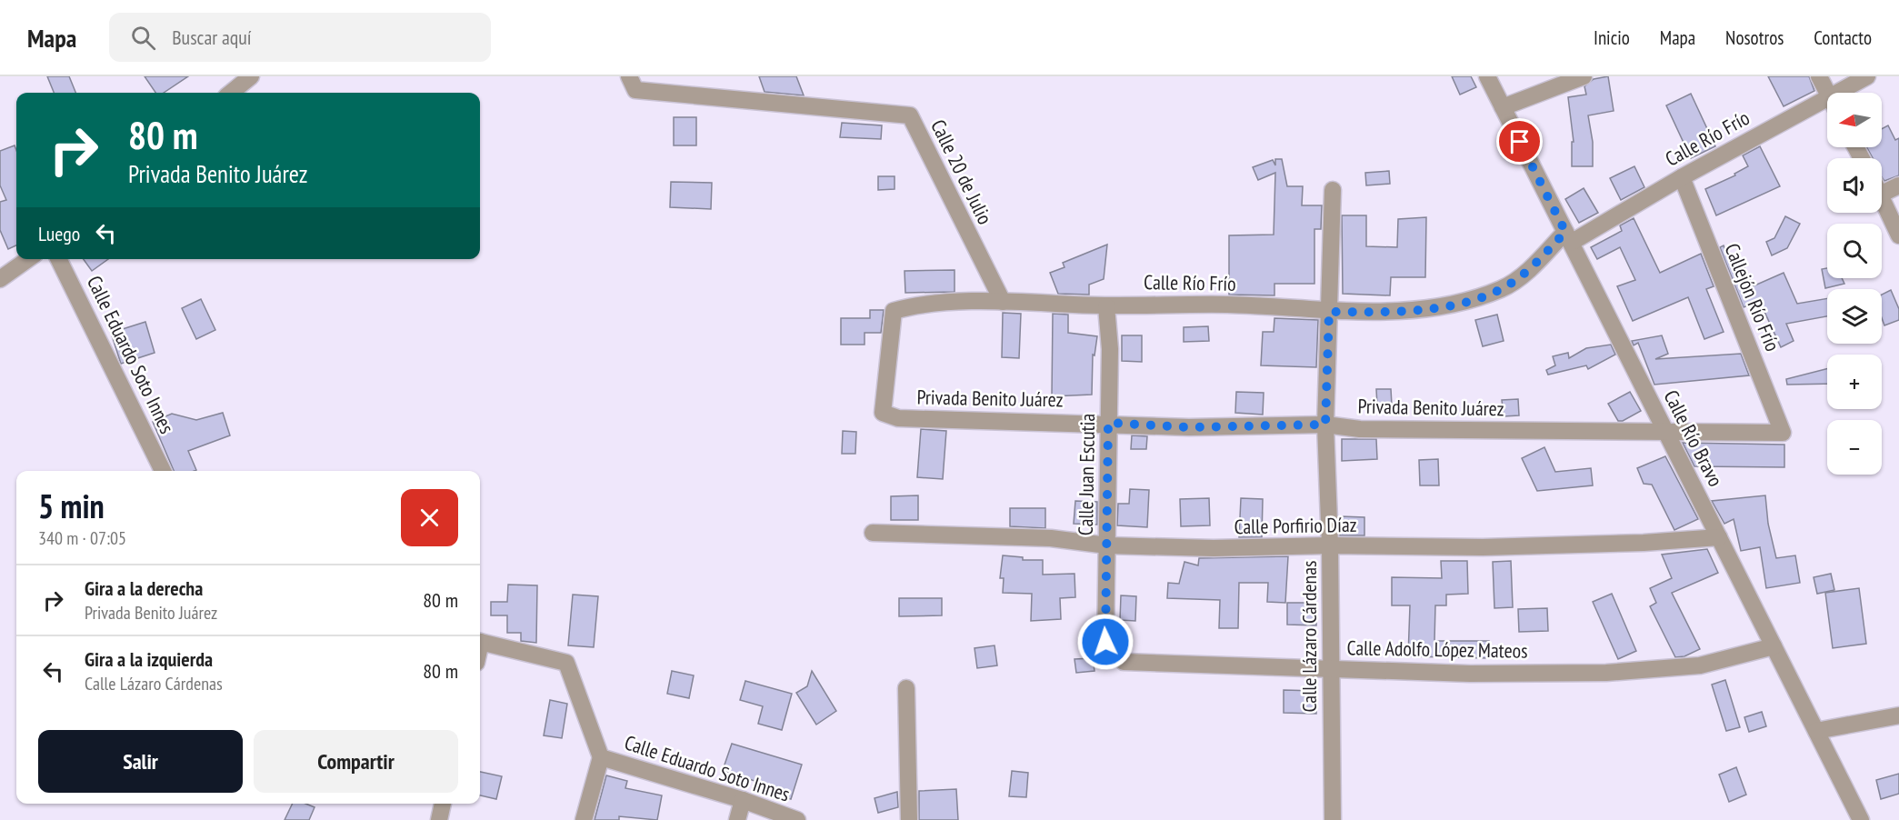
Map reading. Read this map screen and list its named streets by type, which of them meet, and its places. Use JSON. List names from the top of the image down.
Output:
{
  "streets": {
    "street": [
      "Calle Río Frío",
      "Calle 20 de Julio",
      "Callejón Río Frío",
      "Calle Eduardo Soto Innes",
      "Privada Benito Juárez",
      "Calle Río Bravo",
      "Calle Juan Escutia",
      "Calle Porfirio Díaz",
      "Calle Lázaro Cárdenas",
      "Calle Adolfo López Mateos"
    ]
  },
  "crossings": [
    ["Calle Río Frío", "Calle 20 de Julio"],
    ["Calle Río Frío", "Callejón Río Frío"],
    ["Calle Río Frío", "Privada Benito Juárez"],
    ["Calle Río Frío", "Calle Río Bravo"],
    ["Calle Río Frío", "Calle Juan Escutia"],
    ["Calle Río Frío", "Calle Lázaro Cárdenas"],
    ["Callejón Río Frío", "Privada Benito Juárez"],
    ["Privada Benito Juárez", "Calle Río Bravo"],
    ["Privada Benito Juárez", "Calle Juan Escutia"],
    ["Privada Benito Juárez", "Calle Lázaro Cárdenas"],
    ["Calle Río Bravo", "Calle Porfirio Díaz"],
    ["Calle Río Bravo", "Calle Adolfo López Mateos"],
    ["Calle Juan Escutia", "Calle Porfirio Díaz"],
    ["Calle Juan Escutia", "Calle Adolfo López Mateos"],
    ["Calle Porfirio Díaz", "Calle Lázaro Cárdenas"],
    ["Calle Lázaro Cárdenas", "Calle Adolfo López Mateos"]
  ],
  "north": "left",
  "page": {
    "header": "Mapa",
    "search": "Buscar aquí",
    "nav": [
      "Inicio",
      "Mapa",
      "Nosotros",
      "Contacto"
    ],
    "map_buttons": ["+", "−"],
    "turn": ["80 m", "Privada Benito Juárez"],
    "then": "Luego",
    "heading": ["5 min", "340 m · 07:05"],
    "list": [
      {
        "name": "Gira a la derecha",
        "note": "Privada Benito Juárez",
        "value": "80 m"
      },
      {
        "name": "Gira a la izquierda",
        "note": "Calle Lázaro Cárdenas",
        "value": "80 m"
      }
    ],
    "buttons": ["Salir", "Compartir"]
  }
}
